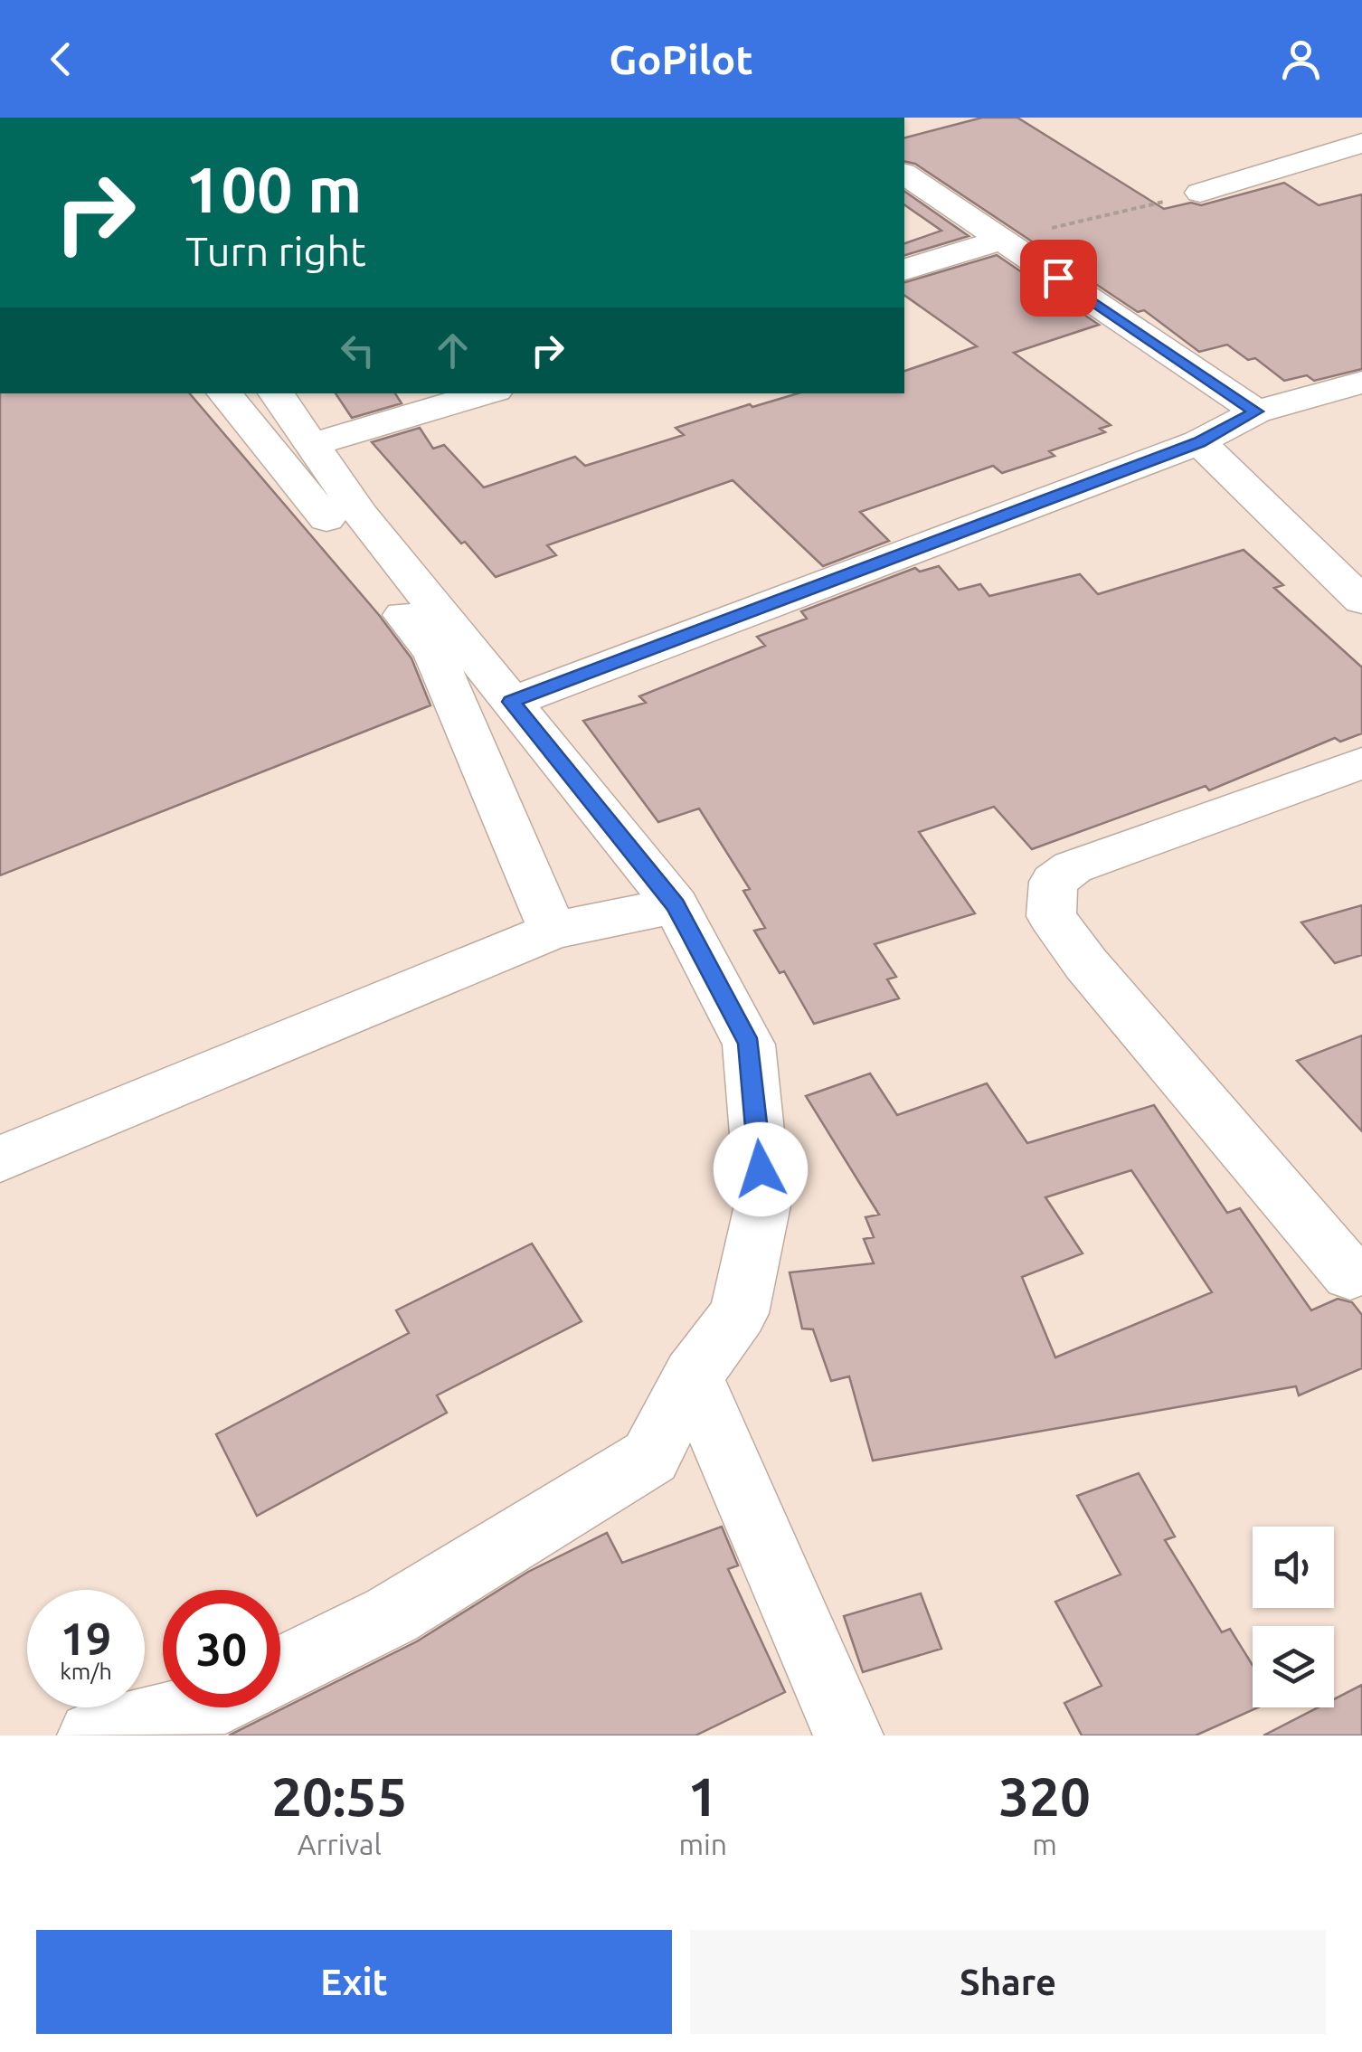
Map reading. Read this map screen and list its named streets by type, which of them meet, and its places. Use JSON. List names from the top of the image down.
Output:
{
  "page": {
    "header": "GoPilot",
    "turn": ["100 m", "Turn right"],
    "speed": "19 km/h",
    "limit": "30",
    "eta": [
      "20:55",
      "Arrival",
      "1",
      "min",
      "320",
      "m"
    ],
    "buttons": ["Exit", "Share"]
  }
}
